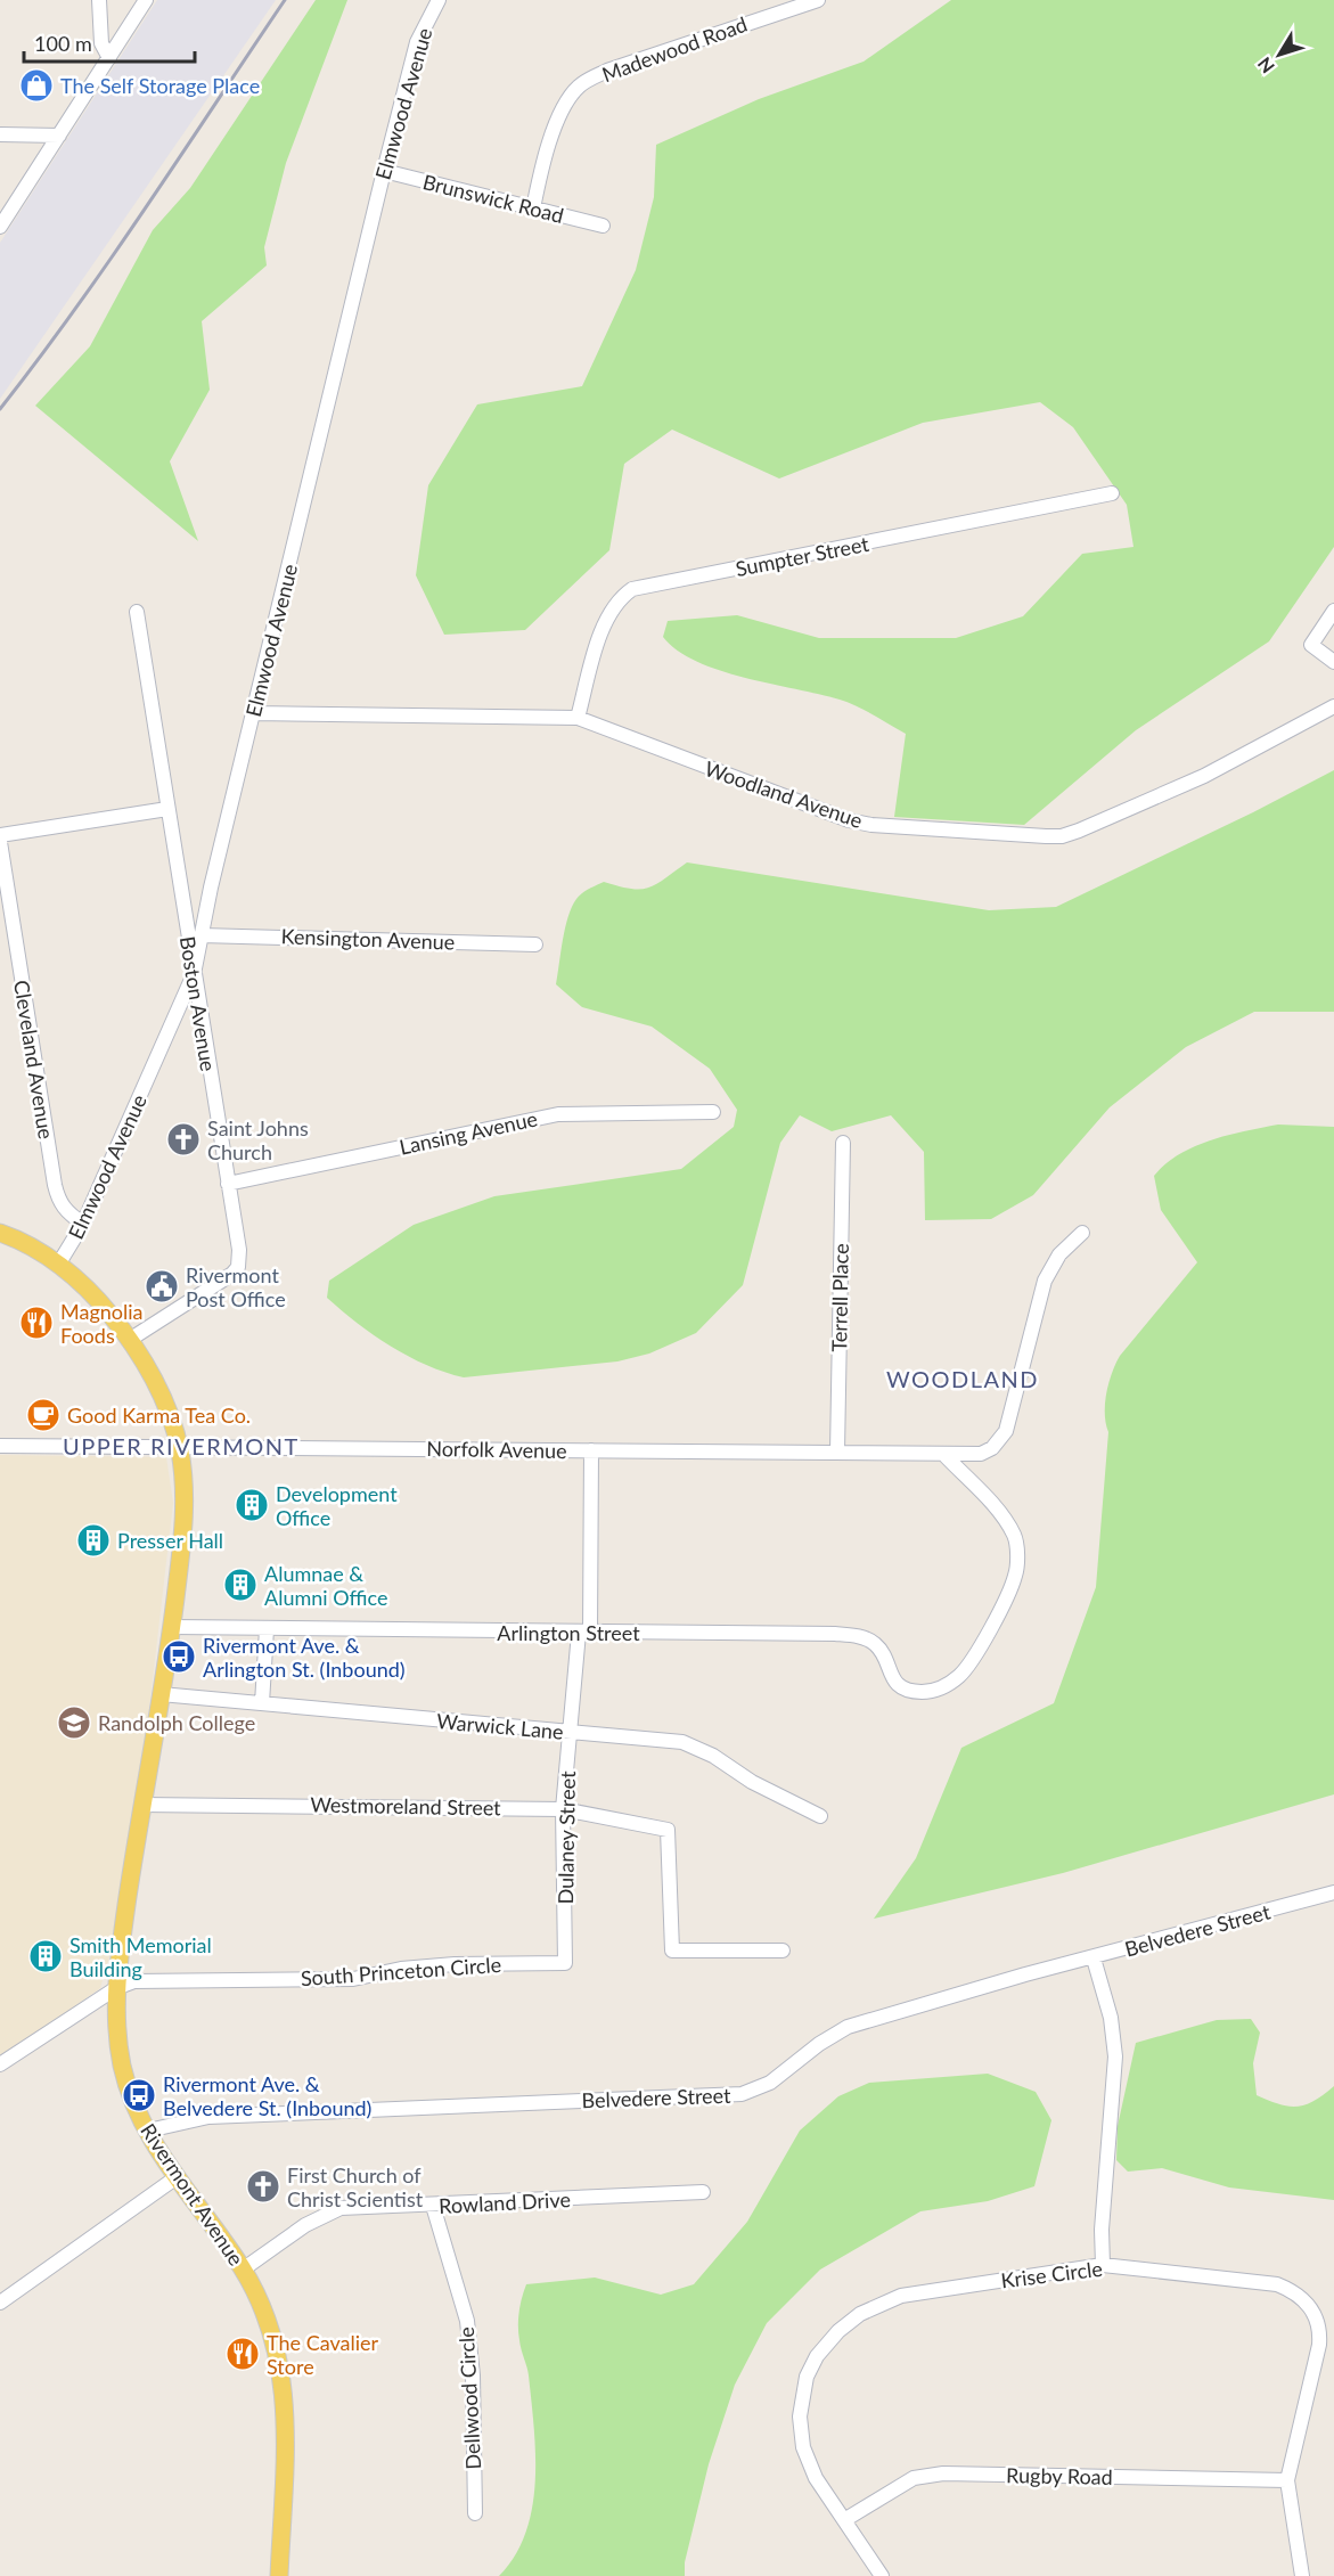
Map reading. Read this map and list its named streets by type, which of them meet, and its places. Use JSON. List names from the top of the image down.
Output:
{
  "streets": {
    "main road": ["Rivermont Avenue"],
    "street": [
      "Madewood Road",
      "Elmwood Avenue",
      "Brunswick Road",
      "Sumpter Street",
      "Woodland Avenue",
      "Kensington Avenue",
      "Boston Avenue",
      "Cleveland Avenue",
      "Lansing Avenue",
      "Terrell Place",
      "Norfolk Avenue",
      "Arlington Street",
      "Warwick Lane",
      "Westmoreland Street",
      "Dulaney Street",
      "Belvedere Street",
      "South Princeton Circle",
      "Rowland Drive",
      "Krise Circle",
      "Dellwood Circle",
      "Rugby Road"
    ]
  },
  "crossings": [
    ["Madewood Road", "Brunswick Road"],
    ["Elmwood Avenue", "Brunswick Road"],
    ["Elmwood Avenue", "Woodland Avenue"],
    ["Elmwood Avenue", "Kensington Avenue"],
    ["Elmwood Avenue", "Boston Avenue"],
    ["Elmwood Avenue", "Cleveland Avenue"],
    ["Elmwood Avenue", "Rivermont Avenue"],
    ["Sumpter Street", "Woodland Avenue"],
    ["Boston Avenue", "Lansing Avenue"],
    ["Boston Avenue", "Rivermont Avenue"],
    ["Terrell Place", "Norfolk Avenue"],
    ["Norfolk Avenue", "Arlington Street"],
    ["Norfolk Avenue", "Dulaney Street"],
    ["Norfolk Avenue", "Rivermont Avenue"],
    ["Arlington Street", "Dulaney Street"],
    ["Arlington Street", "Rivermont Avenue"],
    ["Warwick Lane", "Dulaney Street"],
    ["Warwick Lane", "Rivermont Avenue"],
    ["Westmoreland Street", "Dulaney Street"],
    ["Westmoreland Street", "Rivermont Avenue"],
    ["Dulaney Street", "South Princeton Circle"],
    ["Belvedere Street", "Rivermont Avenue"],
    ["South Princeton Circle", "Rivermont Avenue"],
    ["Rivermont Avenue", "Rowland Drive"],
    ["Rowland Drive", "Dellwood Circle"],
    ["Krise Circle", "Rugby Road"]
  ],
  "districts": ["WOODLAND", "UPPER RIVERMONT"],
  "places": {
    "shop": ["The Self Storage Place"],
    "church": ["Saint Johns Church", "First Church of Christ Scientist"],
    "public building": ["Rivermont Post Office"],
    "restaurant": ["Magnolia Foods", "The Cavalier Store"],
    "cafe": ["Good Karma Tea Co."],
    "building": [
      "Development Office",
      "Presser Hall",
      "Alumnae & Alumni Office",
      "Smith Memorial Building"
    ],
    "bus stop": ["Rivermont Ave. & Arlington St. (Inbound)", "Rivermont Ave. & Belvedere St. (Inbound)"],
    "school or university": ["Randolph College"]
  },
  "scale_bar": "100 m",
  "north": "bottom left"
}
